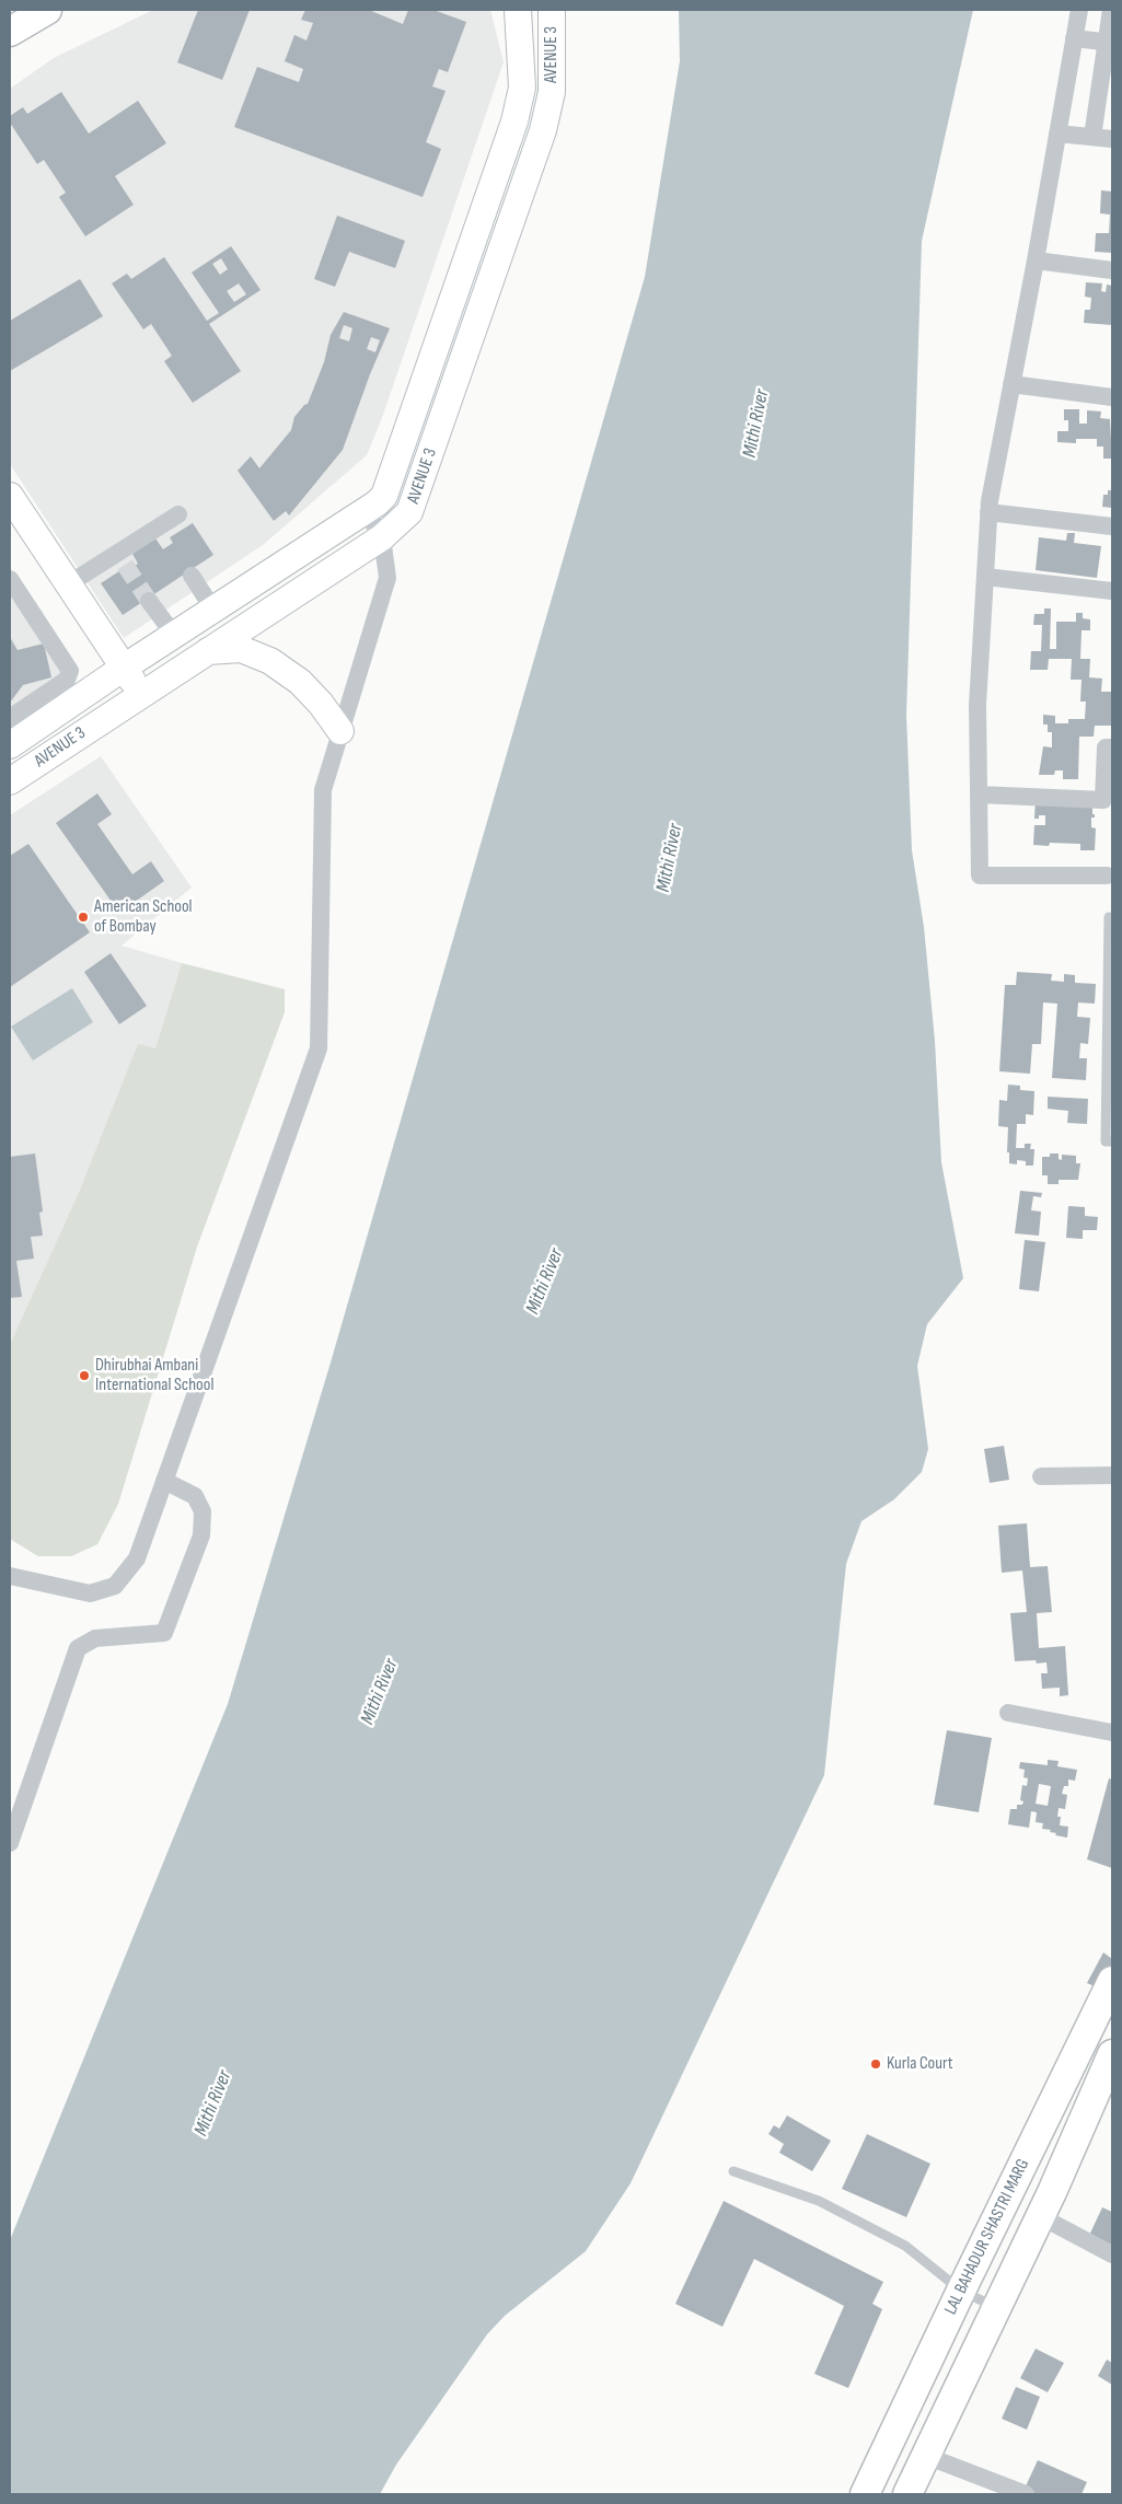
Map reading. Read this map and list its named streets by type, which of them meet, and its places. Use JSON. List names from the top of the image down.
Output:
{
  "streets": {
    "main road": ["LAL BAHADUR SHASTRI MARG"],
    "street": ["AVENUE 3"]
  },
  "water": ["Mithi River"],
  "places": ["American School of Bombay", "Dhirubhai Ambani International School", "Kurla Court"]
}
